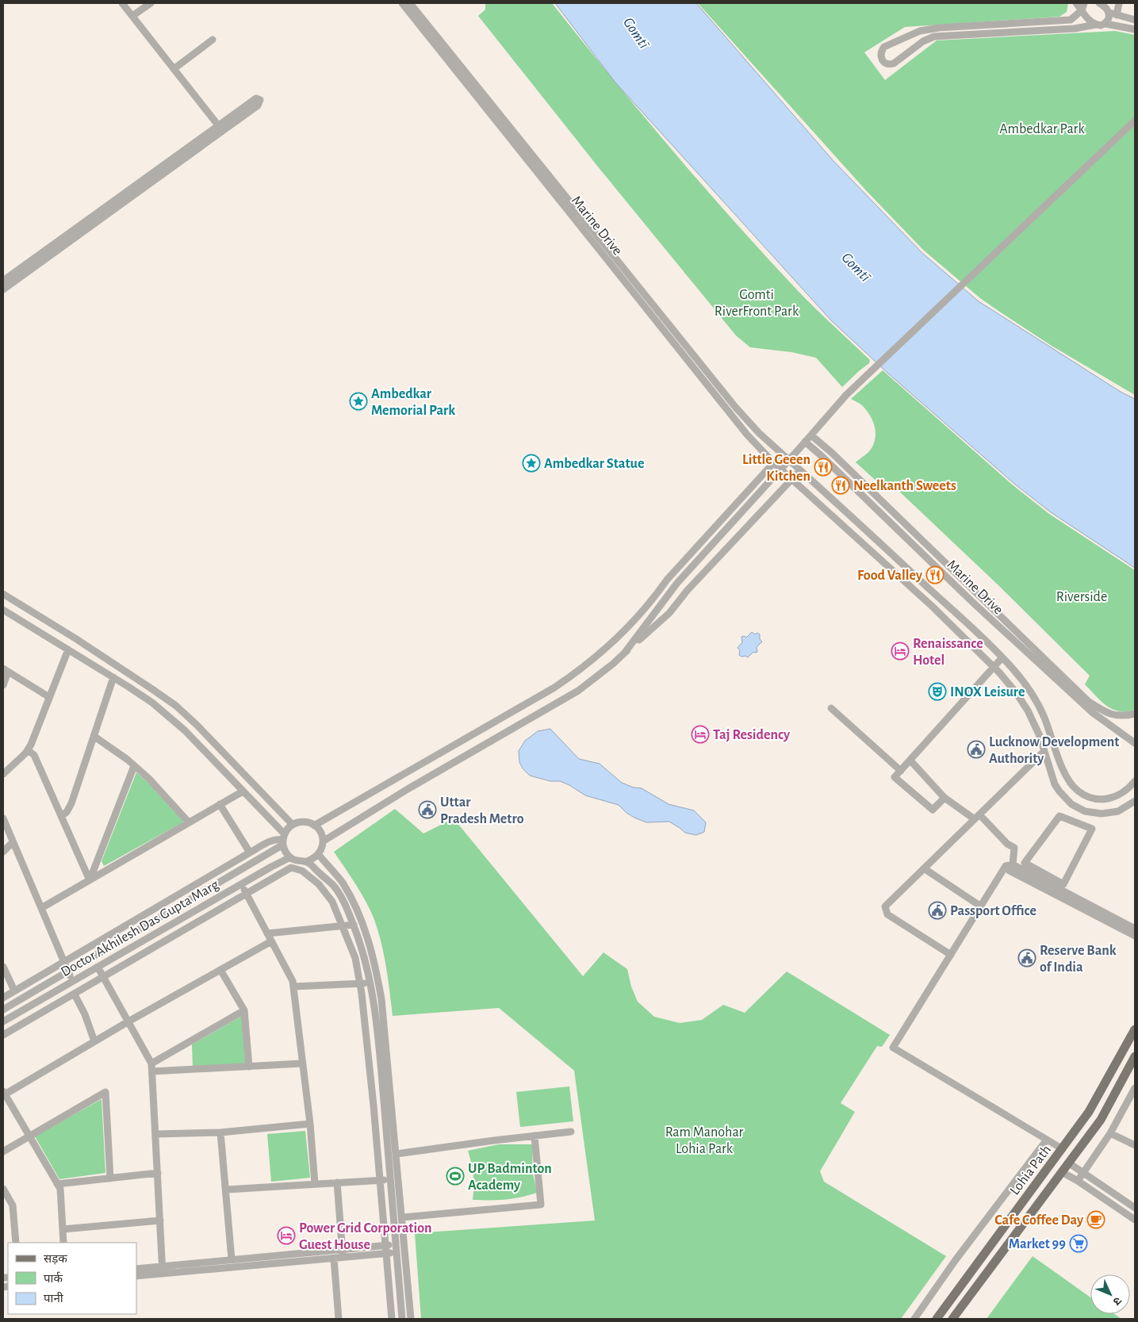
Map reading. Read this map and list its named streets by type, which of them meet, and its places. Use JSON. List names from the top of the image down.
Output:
{
  "streets": {
    "main road": ["Lohia Path"],
    "street": ["Marine Drive", "Doctor Akhilesh Das Gupta Marg"]
  },
  "water": ["Gomtī"],
  "parks": [
    "Ambedkar Park",
    "Gomti RiverFront Park",
    "Riverside",
    "Ram Manohar Lohia Park"
  ],
  "places": {
    "place": ["Ambedkar Memorial Park", "Ambedkar Statue"],
    "restaurant": ["Little Geeen Kitchen", "Neelkanth Sweets", "Food Valley"],
    "hotel": ["Renaissance Hotel", "Taj Residency", "Power Grid Corporation Guest House"],
    "theatre": ["INOX Leisure"],
    "public building": [
      "Lucknow Development Authority",
      "Uttar Pradesh Metro",
      "Passport Office",
      "Reserve Bank of India"
    ],
    "sports": ["UP Badminton Academy"],
    "cafe": ["Cafe Coffee Day"],
    "supermarket": ["Market 99"]
  },
  "legend": ["सड़क", "पार्क", "पानी"],
  "north": "bottom right"
}
